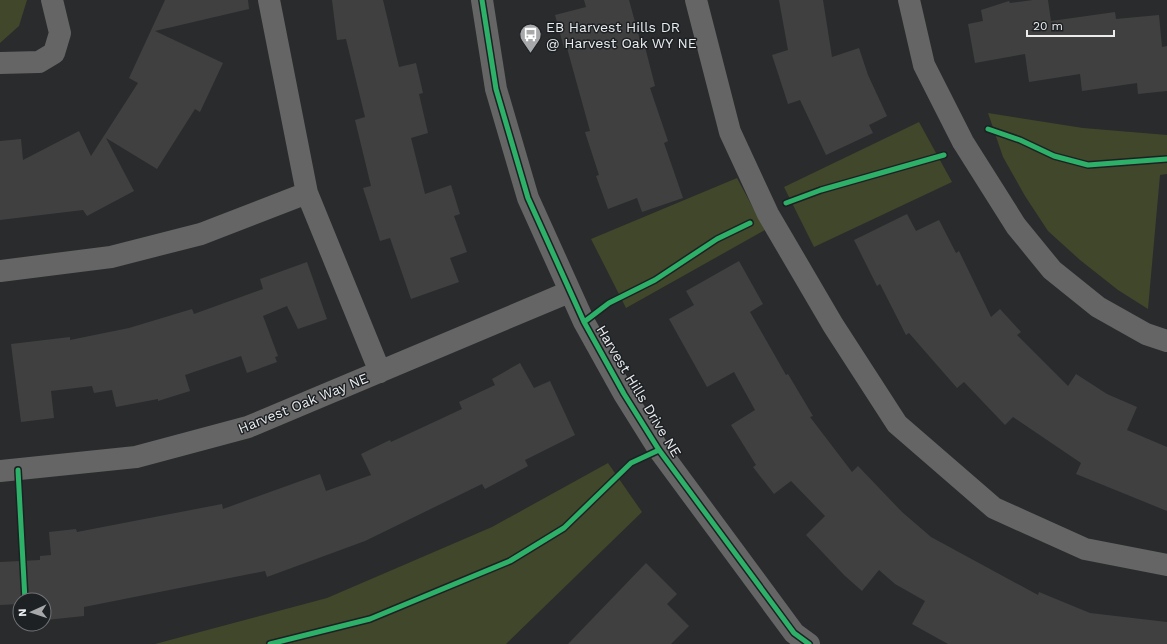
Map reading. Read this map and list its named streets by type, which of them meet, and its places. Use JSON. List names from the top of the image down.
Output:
{
  "streets": {
    "street": ["Harvest Hills Drive NE", "Harvest Oak Way NE"]
  },
  "crossings": [
    ["Harvest Hills Drive NE", "Harvest Oak Way NE"]
  ],
  "places": {
    "bus stop": ["EB Harvest Hills DR @ Harvest Oak WY NE"]
  },
  "scale_bar": "20 m",
  "north": "left"
}
